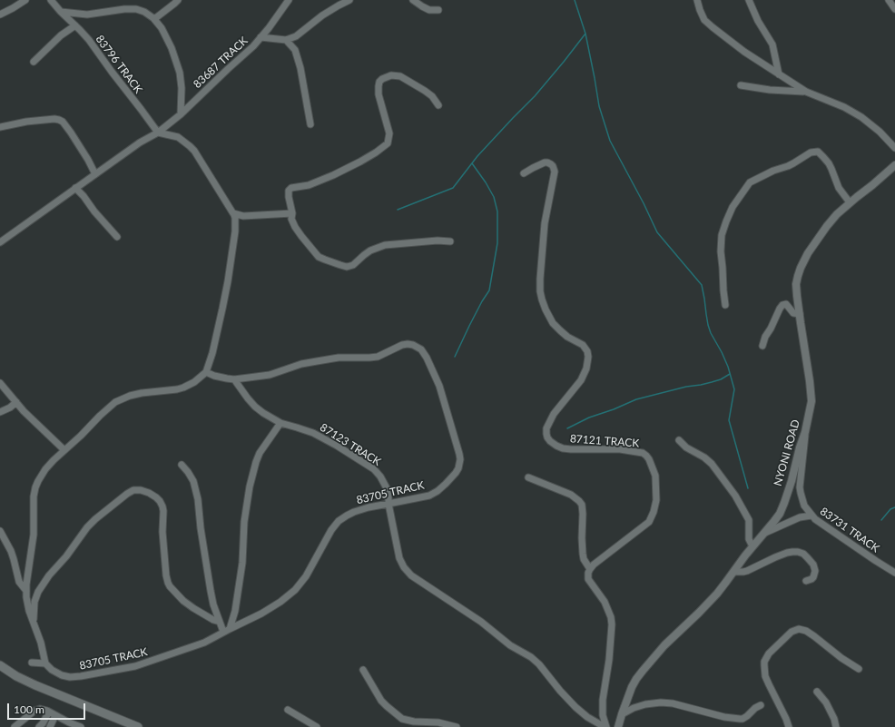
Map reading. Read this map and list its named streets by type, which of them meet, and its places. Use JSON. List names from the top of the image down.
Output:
{
  "streets": {
    "street": [
      "83687 TRACK",
      "83796 TRACK",
      "87121 TRACK",
      "87123 TRACK",
      "NYONI ROAD",
      "83705 TRACK",
      "83731 TRACK"
    ]
  },
  "crossings": [
    ["83687 TRACK", "83796 TRACK"],
    ["87123 TRACK", "83705 TRACK"],
    ["NYONI ROAD", "83731 TRACK"]
  ],
  "scale_bar": "100 m"
}
